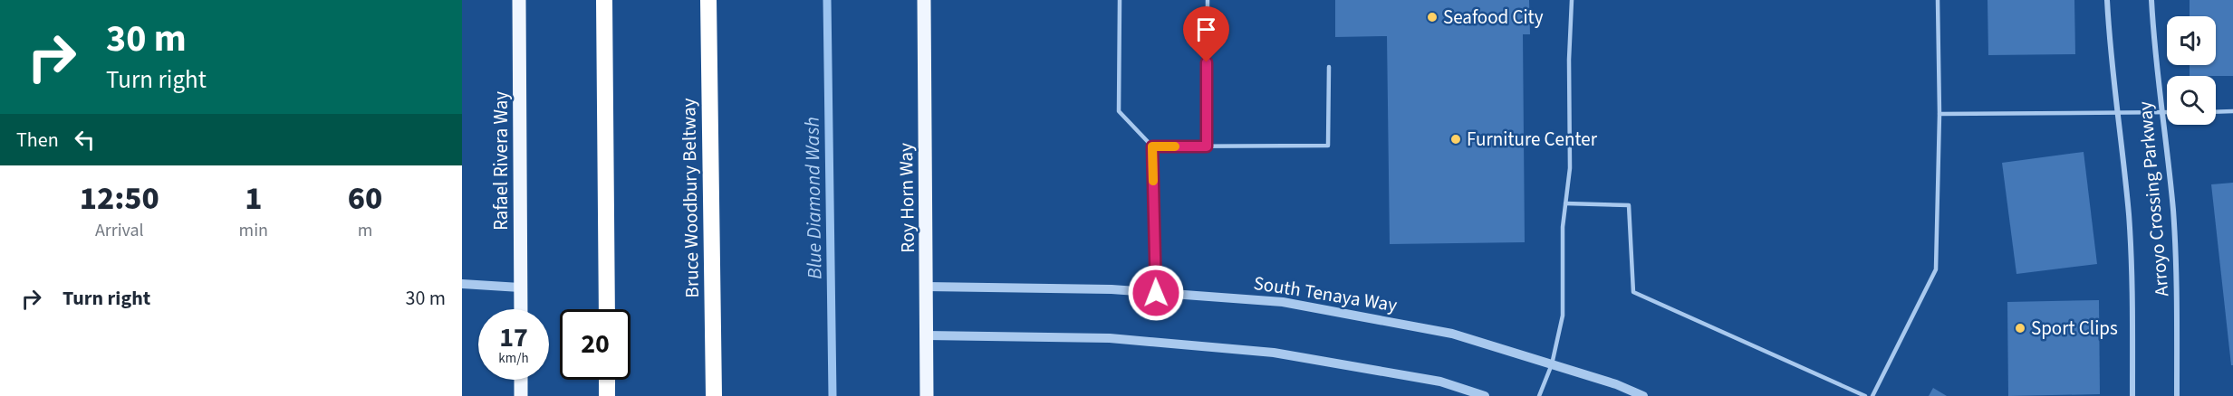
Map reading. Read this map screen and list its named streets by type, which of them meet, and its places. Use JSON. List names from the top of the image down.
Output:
{
  "streets": {
    "highway": ["Bruce Woodbury Beltway"],
    "main road": ["Rafael Rivera Way", "Roy Horn Way"],
    "street": ["Arroyo Crossing Parkway", "South Tenaya Way"]
  },
  "crossings": [
    ["Roy Horn Way", "South Tenaya Way"]
  ],
  "water": ["Blue Diamond Wash"],
  "places": ["Seafood City", "Furniture Center", "Sport Clips"],
  "page": {
    "turn": ["30 m", "Turn right"],
    "then": "Then",
    "eta": [
      "12:50",
      "Arrival",
      "1",
      "min",
      "60",
      "m"
    ],
    "list": [
      {
        "name": "Turn right",
        "value": "30 m"
      }
    ],
    "speed": "17 km/h",
    "limit": "20"
  }
}
